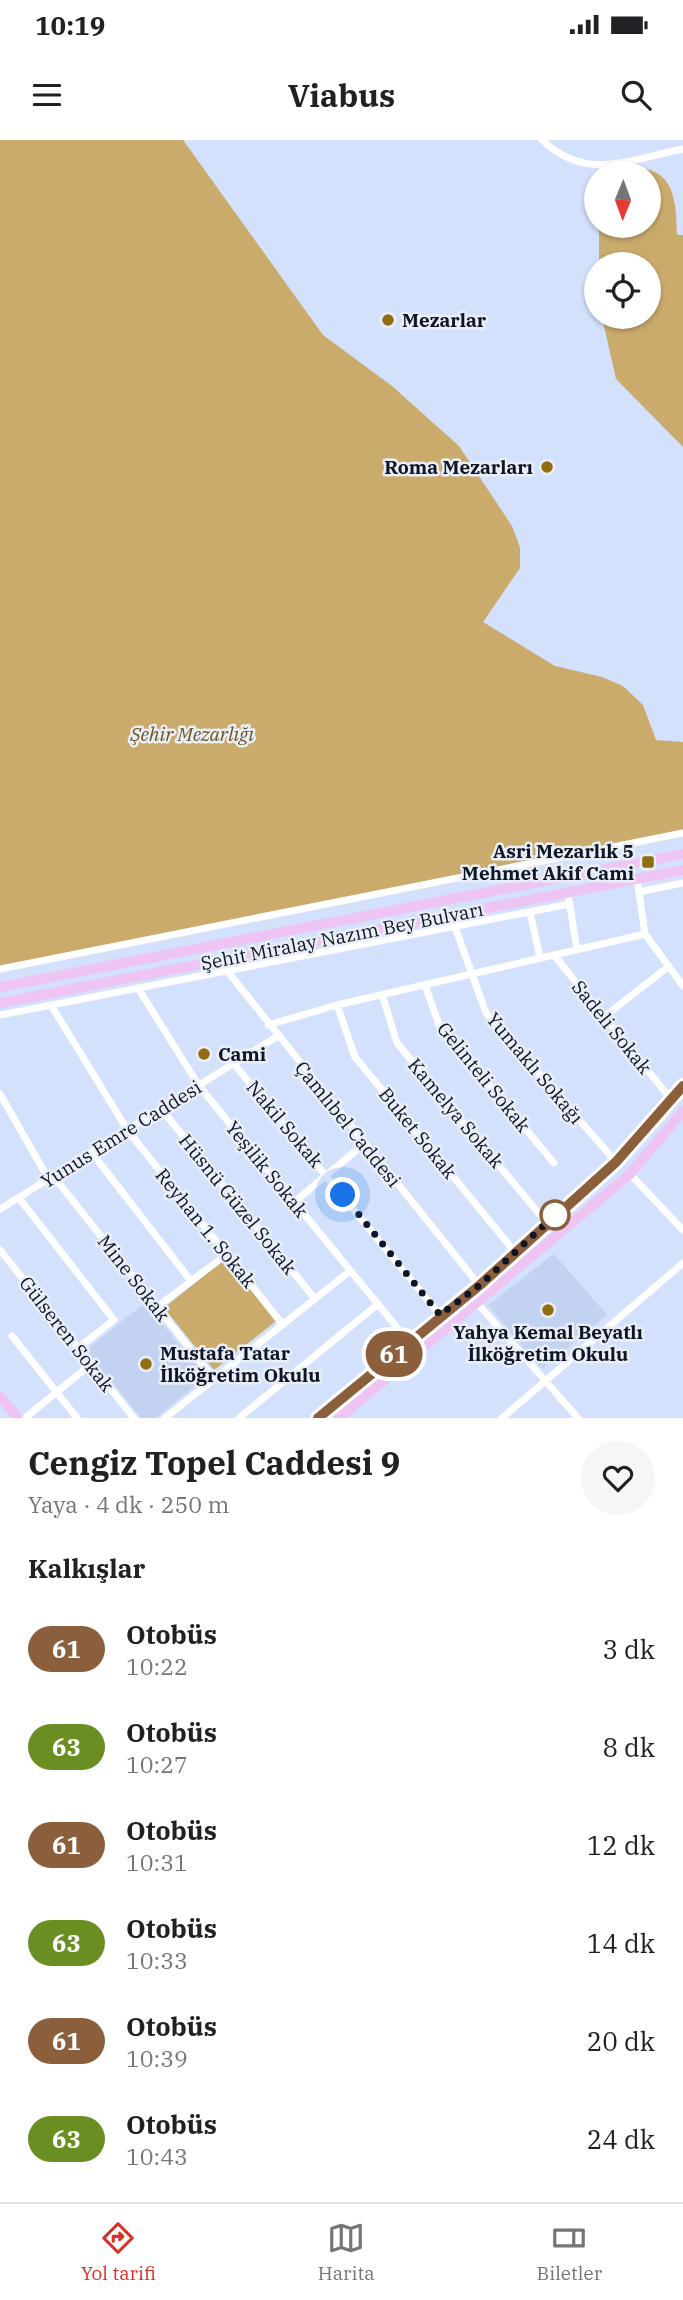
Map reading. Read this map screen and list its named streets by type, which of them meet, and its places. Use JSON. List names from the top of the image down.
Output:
{
  "streets": {
    "main road": ["Şehit Miralay Nazım Bey Bulvarı"],
    "street": [
      "Sadeli Sokak",
      "Yumaklı Sokağı",
      "Gelinteli Sokak",
      "Kamelya Sokak",
      "Nakil Sokak",
      "Çamlıbel Caddesi",
      "Buket Sokak",
      "Yunus Emre Caddesi",
      "Yeşilik Sokak",
      "Hüsnü Güzel Sokak",
      "Reyhan 1. Sokak",
      "Mine Sokak",
      "Gülseren Sokak"
    ]
  },
  "crossings": [
    ["Şehit Miralay Nazım Bey Bulvarı", "Çamlıbel Caddesi"],
    ["Nakil Sokak", "Yunus Emre Caddesi"],
    ["Çamlıbel Caddesi", "Yunus Emre Caddesi"],
    ["Yunus Emre Caddesi", "Yeşilik Sokak"],
    ["Yunus Emre Caddesi", "Hüsnü Güzel Sokak"],
    ["Yunus Emre Caddesi", "Reyhan 1. Sokak"],
    ["Yunus Emre Caddesi", "Mine Sokak"]
  ],
  "parks": ["Şehir Mezarlığı"],
  "places": {
    "other": [
      "Mezarlar",
      "Roma Mezarları",
      "Cami",
      "Yahya Kemal Beyatlı İlköğretim Okulu",
      "Mustafa Tatar İlköğretim Okulu"
    ],
    "transit": ["Asri Mezarlık 5 Mehmet Akif Cami"]
  },
  "lines": ["bus line 61"],
  "north": "bottom",
  "page": {
    "status": "10:19",
    "header": "Viabus",
    "on_map": "61",
    "heading": [
      ["Cengiz Topel Caddesi 9", "Yaya · 4 dk · 250 m"],
      "Kalkışlar"
    ],
    "list": [
      {
        "mark": "61",
        "name": "Otobüs",
        "note": "10:22",
        "value": "3 dk"
      },
      {
        "mark": "63",
        "name": "Otobüs",
        "note": "10:27",
        "value": "8 dk"
      },
      {
        "mark": "61",
        "name": "Otobüs",
        "note": "10:31",
        "value": "12 dk"
      },
      {
        "mark": "63",
        "name": "Otobüs",
        "note": "10:33",
        "value": "14 dk"
      },
      {
        "mark": "61",
        "name": "Otobüs",
        "note": "10:39",
        "value": "20 dk"
      },
      {
        "mark": "63",
        "name": "Otobüs",
        "note": "10:43",
        "value": "24 dk"
      }
    ],
    "tabs": ["Yol tarifi", "Harita", "Biletler"]
  }
}
